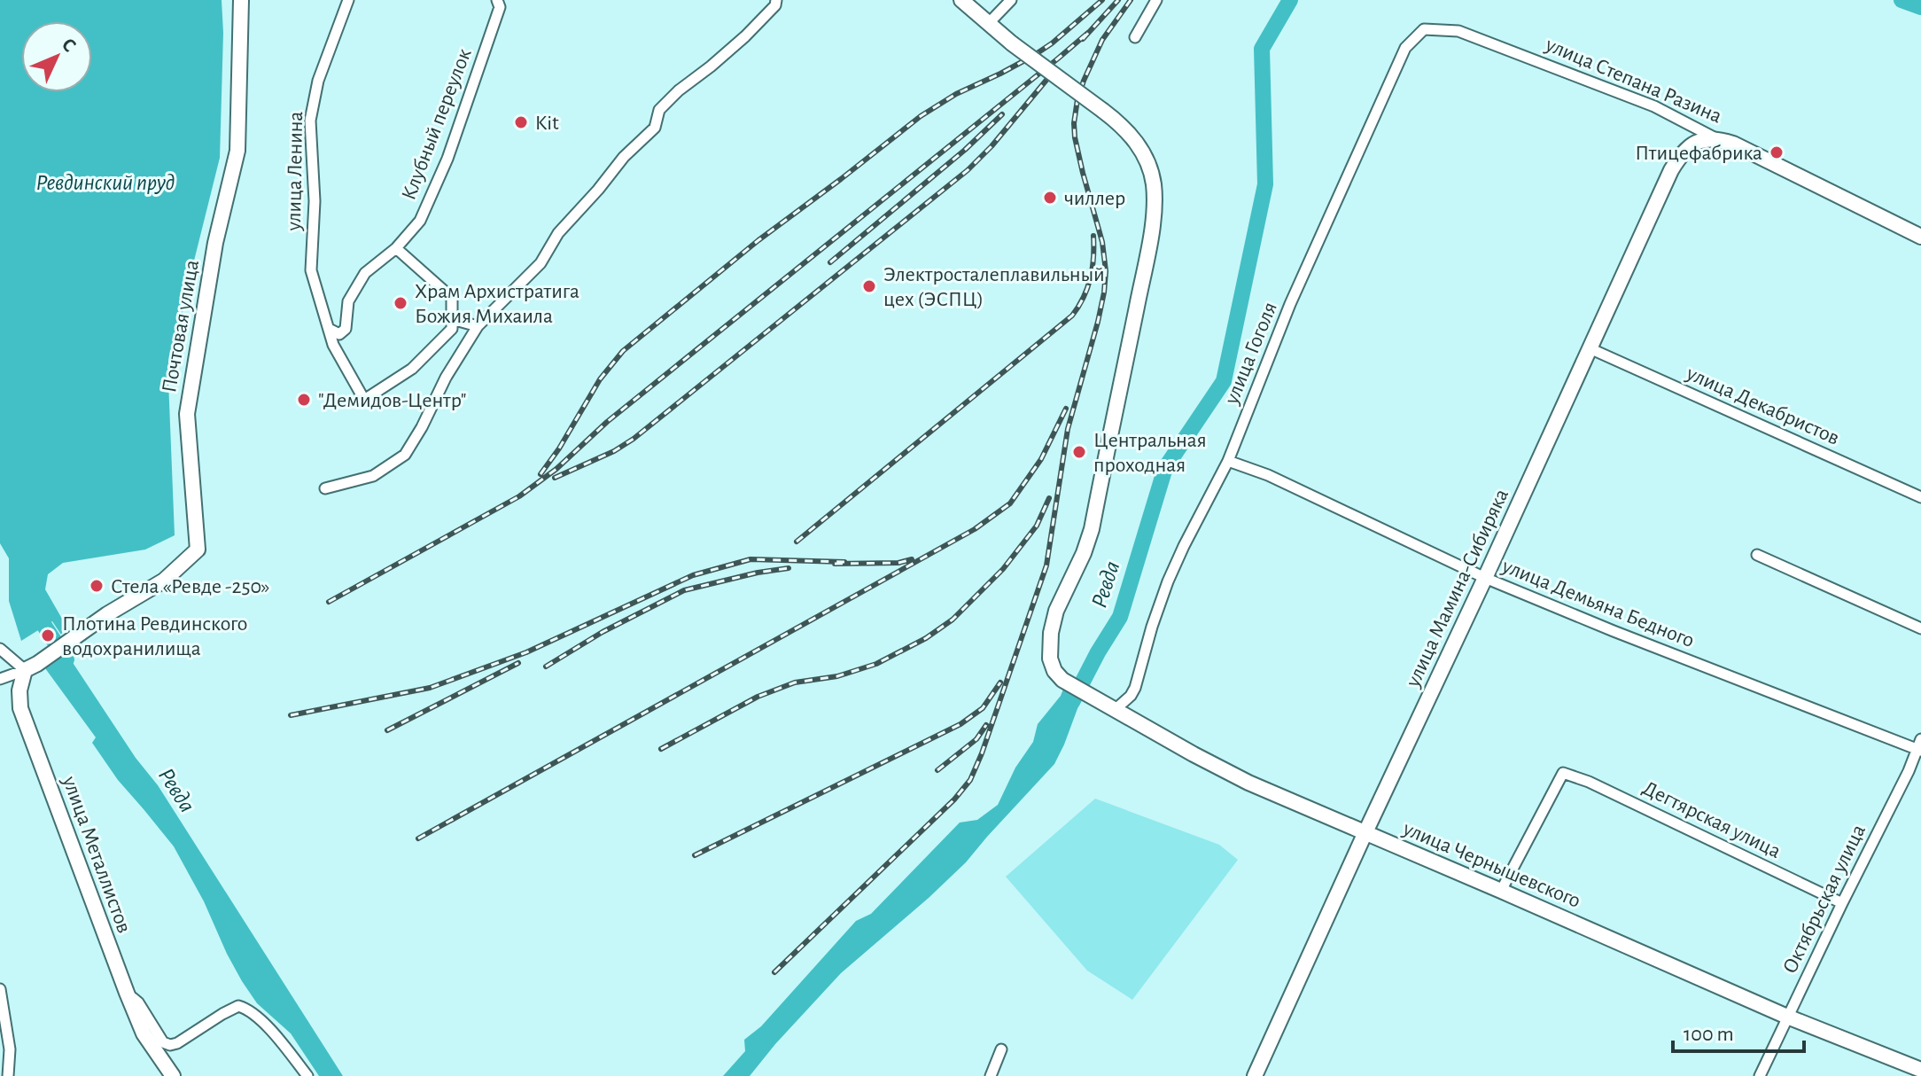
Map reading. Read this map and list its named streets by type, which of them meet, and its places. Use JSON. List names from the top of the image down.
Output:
{
  "streets": {
    "street": [
      "улица Степана Разина",
      "Клубный переулок",
      "улица Ленина",
      "Почтовая улица",
      "улица Гоголя",
      "улица Декабристов",
      "улица Мамина-Сибиряка",
      "улица Демьяна Бедного",
      "Дегтярская улица",
      "улица Металлистов",
      "улица Чернышевского",
      "Октябрьская улица"
    ]
  },
  "crossings": [
    ["улица Степана Разина", "улица Гоголя"],
    ["улица Степана Разина", "улица Мамина-Сибиряка"],
    ["Клубный переулок", "улица Ленина"],
    ["Почтовая улица", "улица Металлистов"],
    ["улица Гоголя", "улица Демьяна Бедного"],
    ["улица Гоголя", "улица Чернышевского"],
    ["улица Декабристов", "улица Мамина-Сибиряка"],
    ["улица Мамина-Сибиряка", "улица Демьяна Бедного"],
    ["улица Мамина-Сибиряка", "улица Чернышевского"],
    ["улица Демьяна Бедного", "Октябрьская улица"],
    ["Дегтярская улица", "улица Чернышевского"],
    ["Дегтярская улица", "Октябрьская улица"],
    ["улица Чернышевского", "Октябрьская улица"]
  ],
  "water": ["Ревдинский пруд", "Ревда"],
  "places": [
    "Kit",
    "Птицефабрика",
    "чиллер",
    "Электросталеплавильный цех (ЭСПЦ)",
    "Храм Архистратига Божия Михаила",
    "\"Демидов-Центр\"",
    "Центральная проходная",
    "Стела «Ревде -250»",
    "Плотина Ревдинского водохранилища"
  ],
  "scale_bar": "100 m",
  "north": "top right"
}
